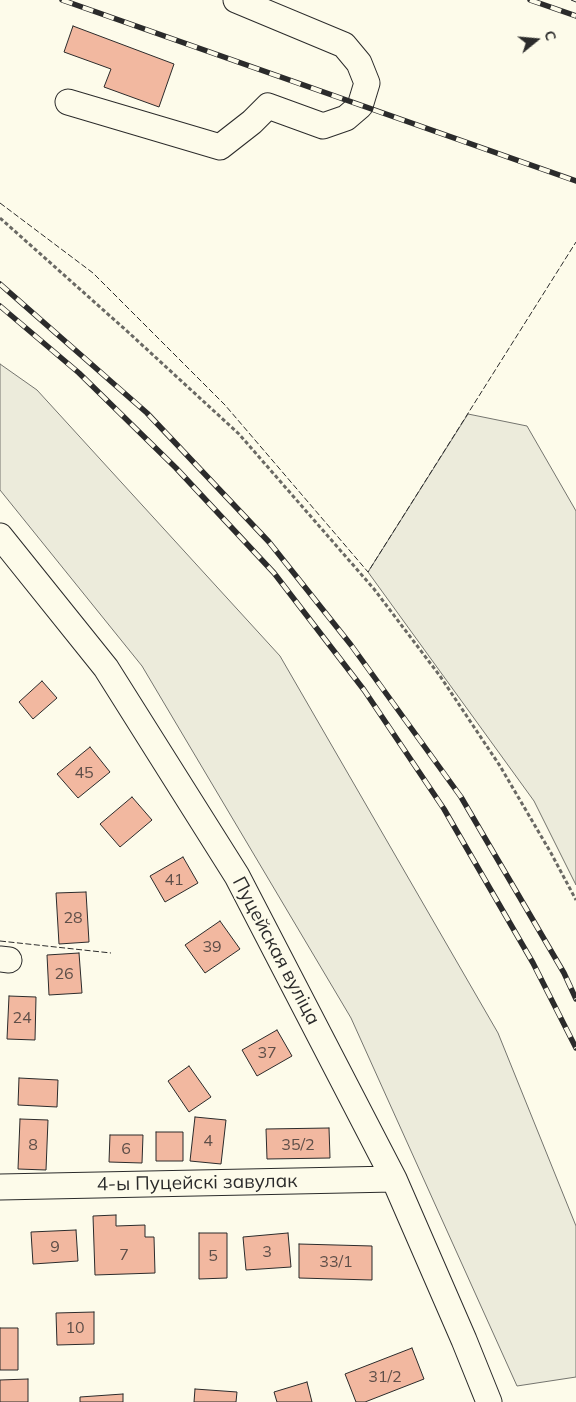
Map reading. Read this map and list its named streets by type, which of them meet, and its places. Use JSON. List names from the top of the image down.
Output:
{
  "streets": {
    "street": ["Пуцейская вуліца", "4-ы Пуцейскі завулак"]
  },
  "crossings": [
    ["Пуцейская вуліца", "4-ы Пуцейскі завулак"]
  ],
  "house_numbers": [
    "45",
    "41",
    "28",
    "39",
    "26",
    "24",
    "37",
    "4",
    "8",
    "35/2",
    "6",
    "9",
    "3",
    "7",
    "5",
    "33/1",
    "10",
    "31/2"
  ],
  "north": "right"
}
